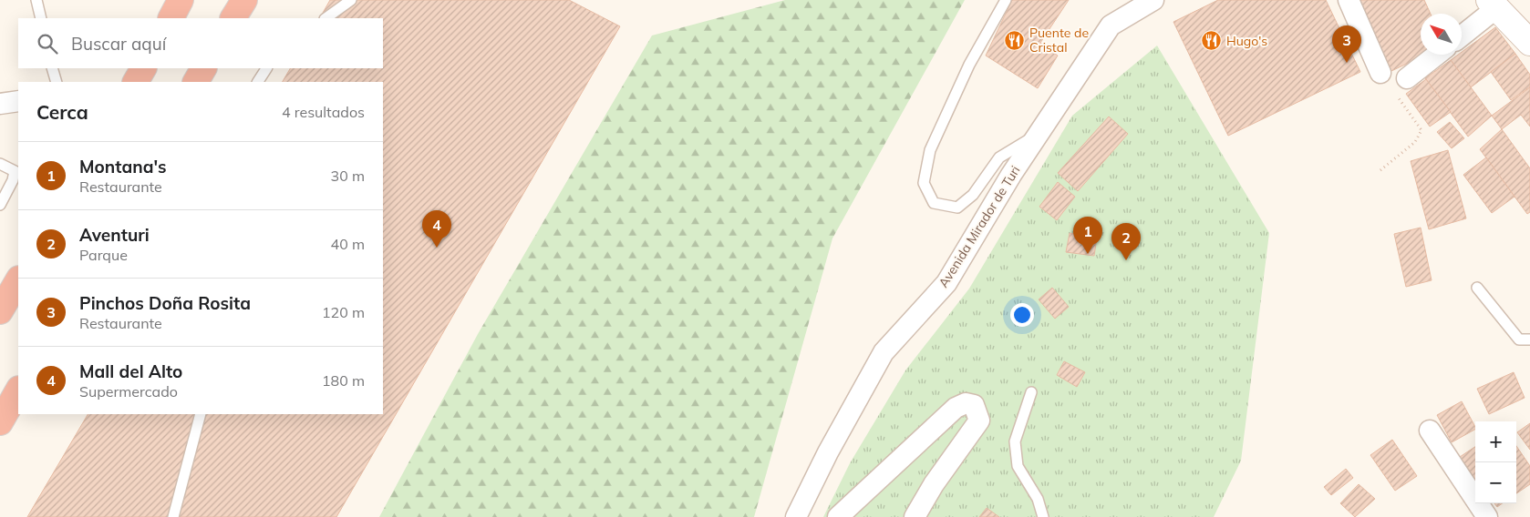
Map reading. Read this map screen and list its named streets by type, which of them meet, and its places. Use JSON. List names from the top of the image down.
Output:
{
  "streets": {
    "street": ["Avenida Mirador de Turi"]
  },
  "places": {
    "restaurant": ["Puente de Cristal", "Hugo's"]
  },
  "north": "top left",
  "page": {
    "search": "Buscar aquí",
    "pins": [
      "3",
      "4",
      "1",
      "2"
    ],
    "heading": ["Cerca", "4 resultados"],
    "list": [
      {
        "mark": "1",
        "name": "Montana's",
        "note": "Restaurante",
        "value": "30 m"
      },
      {
        "mark": "2",
        "name": "Aventuri",
        "note": "Parque",
        "value": "40 m"
      },
      {
        "mark": "3",
        "name": "Pinchos Doña Rosita",
        "note": "Restaurante",
        "value": "120 m"
      },
      {
        "mark": "4",
        "name": "Mall del Alto",
        "note": "Supermercado",
        "value": "180 m"
      }
    ],
    "map_buttons": ["+", "−"]
  }
}
